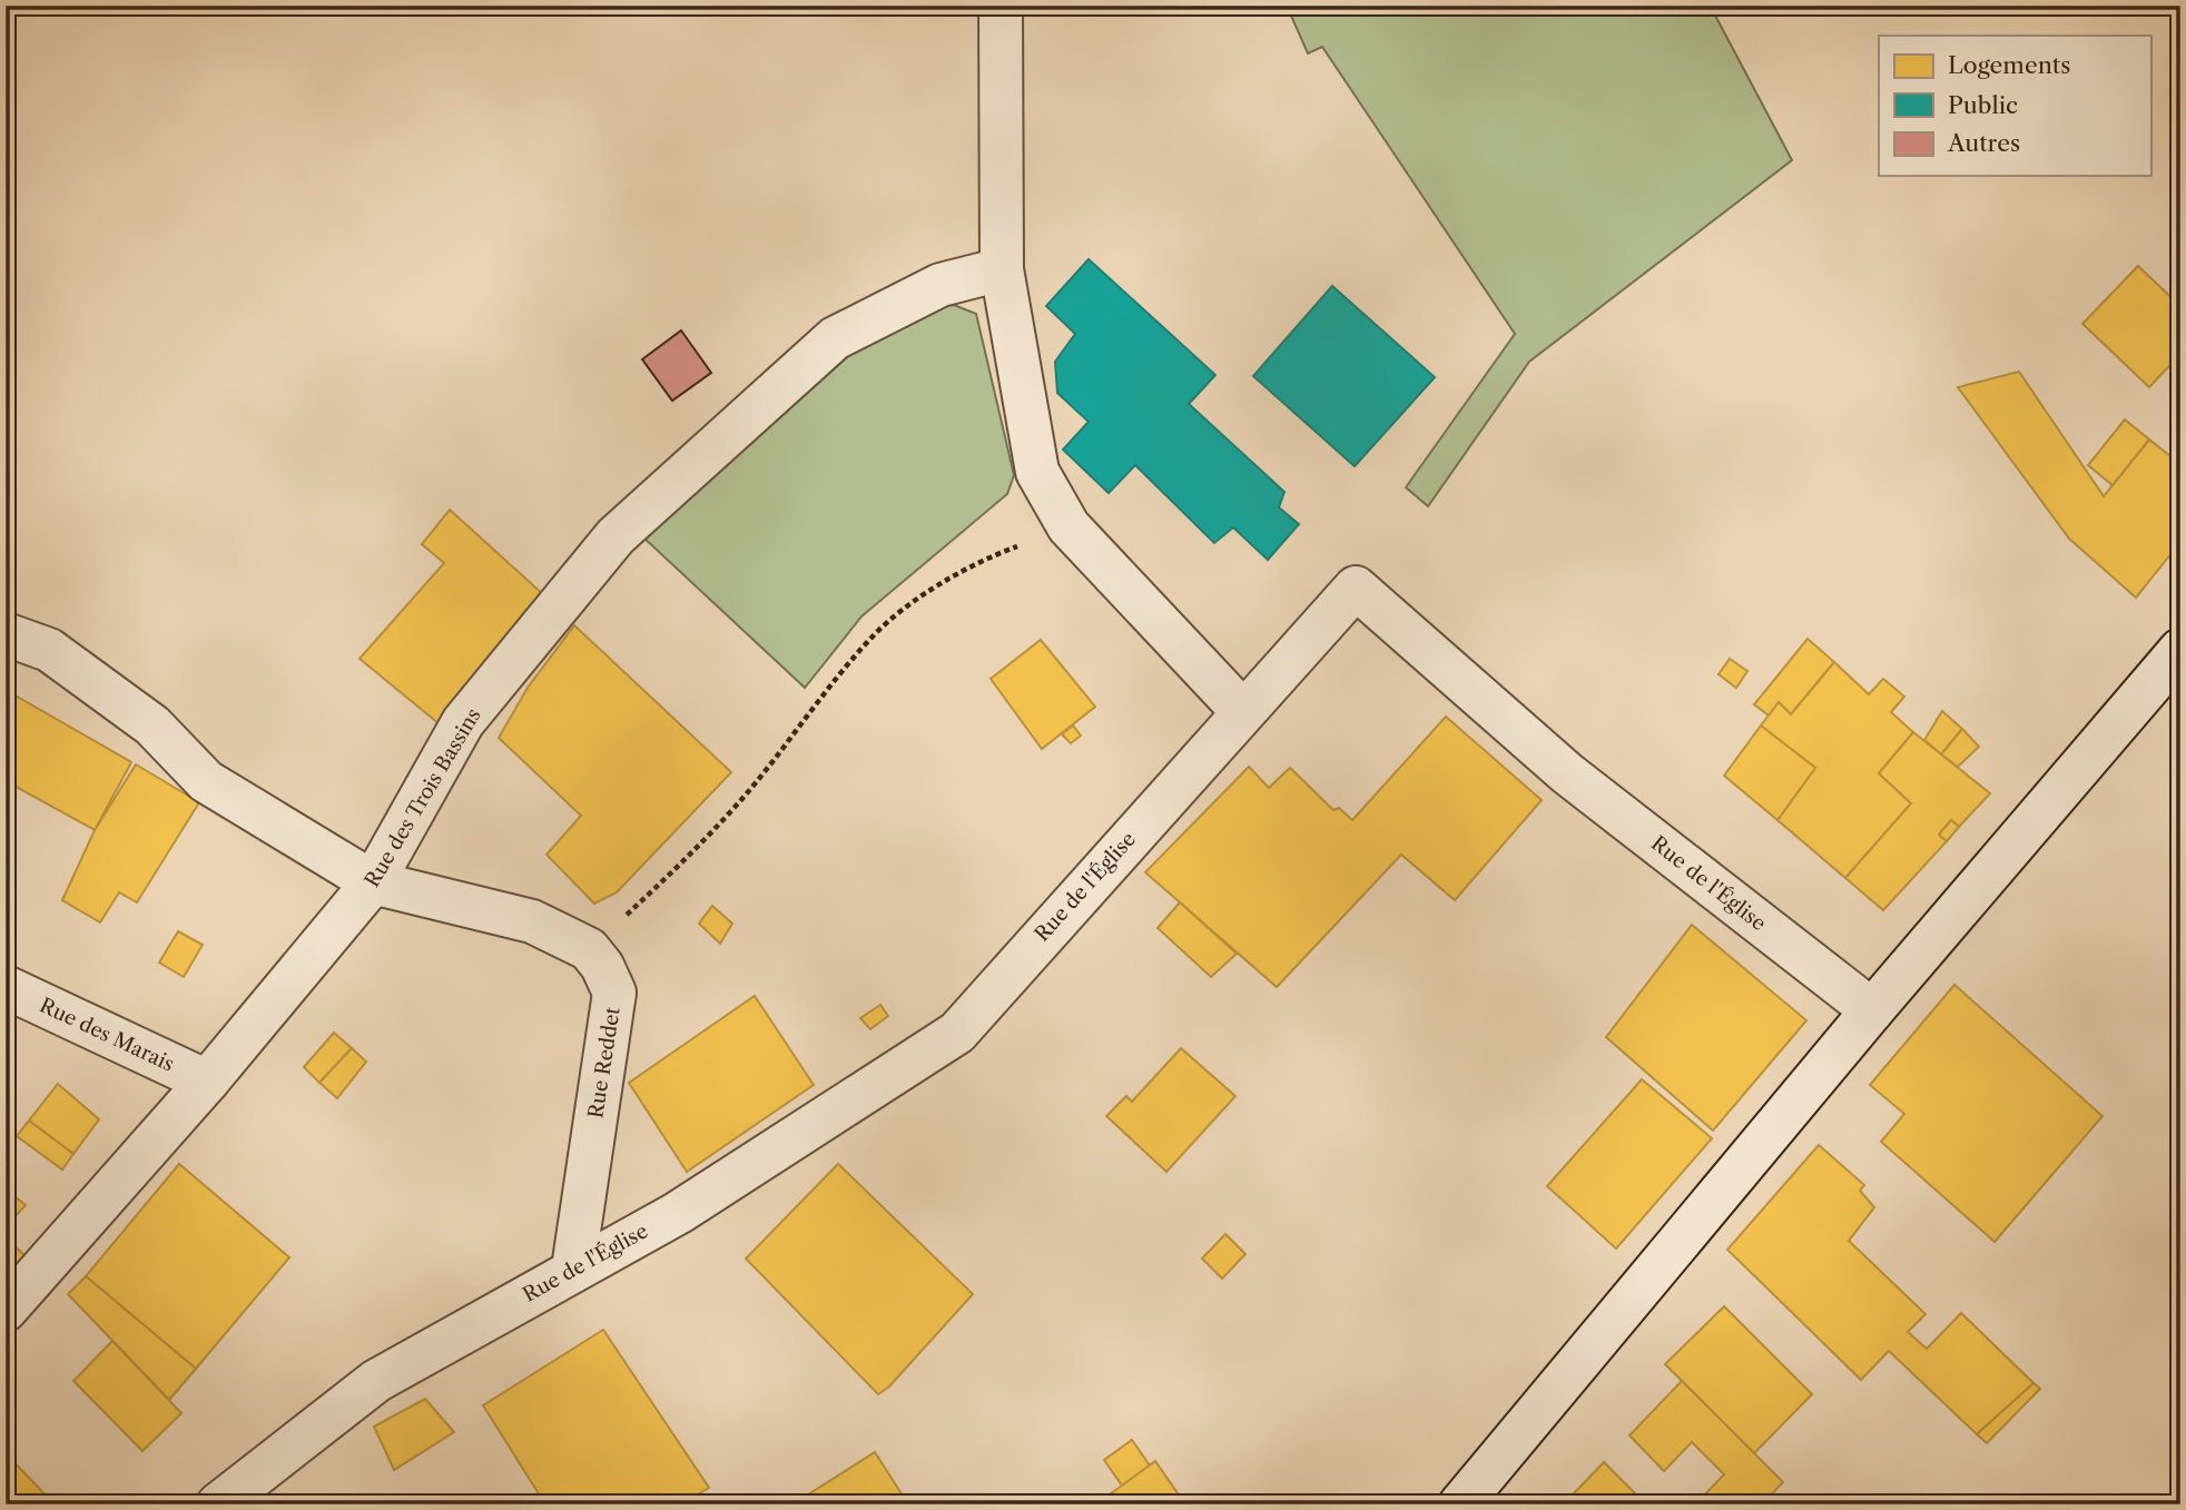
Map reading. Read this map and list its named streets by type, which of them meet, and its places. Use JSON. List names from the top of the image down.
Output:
{
  "streets": {
    "street": [
      "Rue des Trois Bassins",
      "Rue de l'Église",
      "Rue des Marais",
      "Rue Reddet"
    ]
  },
  "crossings": [
    ["Rue des Trois Bassins", "Rue des Marais"],
    ["Rue de l'Église", "Rue Reddet"]
  ],
  "legend": ["Logements", "Public", "Autres"]
}
